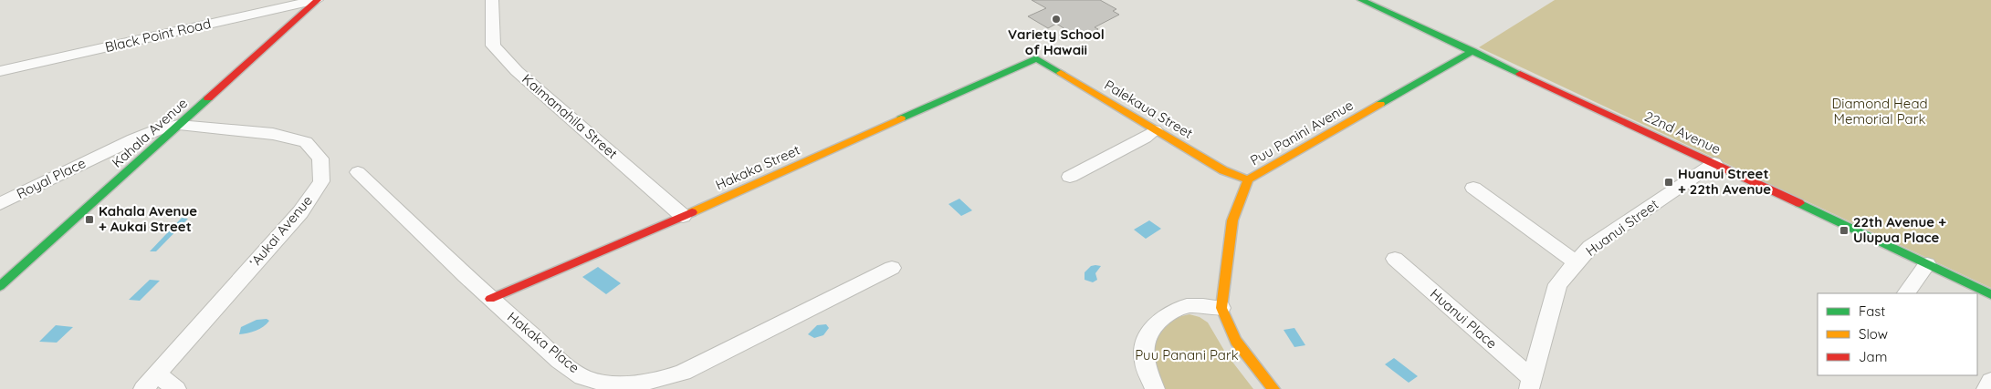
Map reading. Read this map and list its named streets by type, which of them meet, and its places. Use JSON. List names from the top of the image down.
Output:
{
  "streets": {
    "street": [
      "Black Point Road",
      "Palekaua Street",
      "Kaimanahila Street",
      "Kahala Avenue",
      "Puu Panini Avenue",
      "22nd Avenue",
      "Hakaka Street",
      "Royal Place",
      "Huanui Street",
      "ʻAukai Avenue",
      "Huanui Place",
      "Hakaka Place"
    ]
  },
  "crossings": [
    ["Black Point Road", "Kahala Avenue"],
    ["Palekaua Street", "Puu Panini Avenue"],
    ["Palekaua Street", "Hakaka Street"],
    ["Kaimanahila Street", "Hakaka Street"],
    ["Kahala Avenue", "Royal Place"],
    ["Kahala Avenue", "ʻAukai Avenue"],
    ["Puu Panini Avenue", "22nd Avenue"],
    ["22nd Avenue", "Huanui Street"],
    ["Hakaka Street", "Hakaka Place"],
    ["Royal Place", "ʻAukai Avenue"],
    ["Huanui Street", "Huanui Place"]
  ],
  "parks": ["Diamond Head Memorial Park", "Puu Panani Park"],
  "places": {
    "other": ["Variety School of Hawaii"],
    "transit": ["Huanui Street + 22th Avenue", "Kahala Avenue + Aukai Street", "22th Avenue + Ulupua Place"]
  },
  "legend": ["Fast", "Slow", "Jam"]
}
